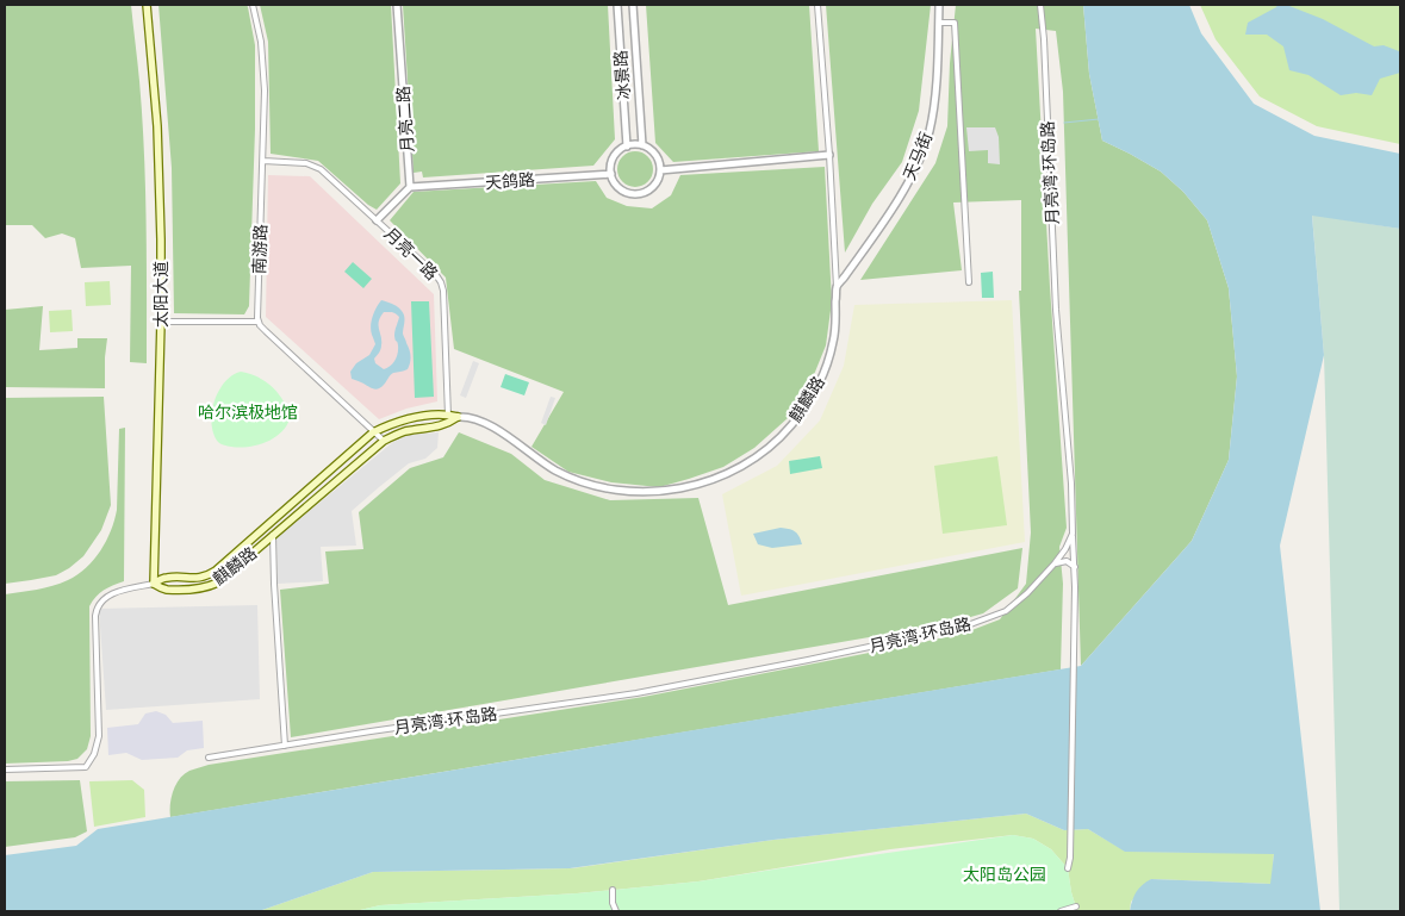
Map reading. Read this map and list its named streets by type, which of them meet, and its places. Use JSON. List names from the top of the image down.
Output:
{
  "streets": {
    "main road": ["太阳大道", "麒麟路"],
    "street": [
      "冰景路",
      "月亮二路",
      "天马街",
      "月亮湾·环岛路",
      "天鸽路",
      "南游路",
      "月亮一路"
    ]
  },
  "crossings": [
    ["冰景路", "天鸽路"],
    ["月亮二路", "天鸽路"],
    ["天马街", "麒麟路"],
    ["南游路", "月亮一路"],
    ["月亮一路", "麒麟路"],
    ["太阳大道", "麒麟路"]
  ],
  "parks": ["哈尔滨极地馆", "太阳岛公园"]
}
